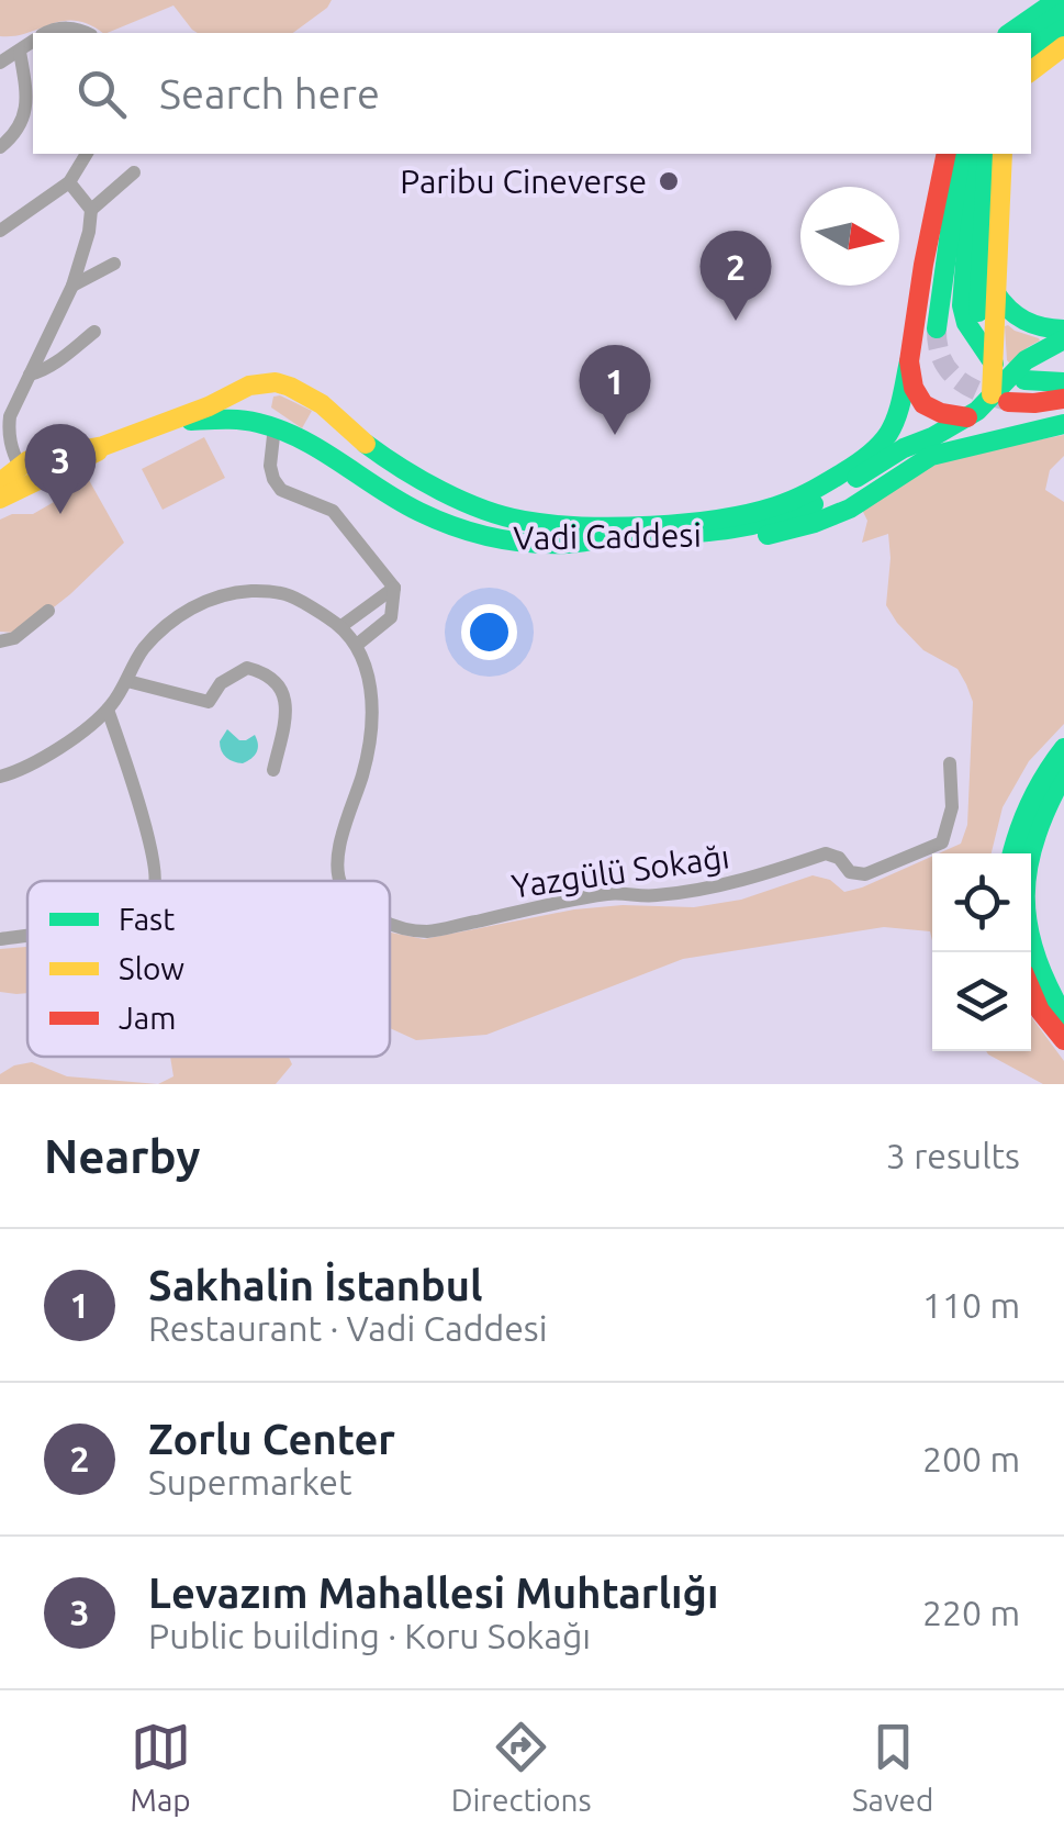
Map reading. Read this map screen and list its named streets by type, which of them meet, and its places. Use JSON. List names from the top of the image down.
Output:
{
  "streets": {
    "main road": ["Vadi Caddesi"],
    "street": ["Yazgülü Sokağı"]
  },
  "places": ["Paribu Cineverse"],
  "legend": ["Fast", "Slow", "Jam"],
  "north": "right",
  "page": {
    "search": "Search here",
    "pins": ["2", "1", "3"],
    "heading": ["Nearby", "3 results"],
    "list": [
      {
        "mark": "1",
        "name": "Sakhalin İstanbul",
        "note": "Restaurant · Vadi Caddesi",
        "value": "110 m"
      },
      {
        "mark": "2",
        "name": "Zorlu Center",
        "note": "Supermarket",
        "value": "200 m"
      },
      {
        "mark": "3",
        "name": "Levazım Mahallesi Muhtarlığı",
        "note": "Public building · Koru Sokağı",
        "value": "220 m"
      }
    ],
    "nav": ["Map", "Directions", "Saved"]
  }
}
